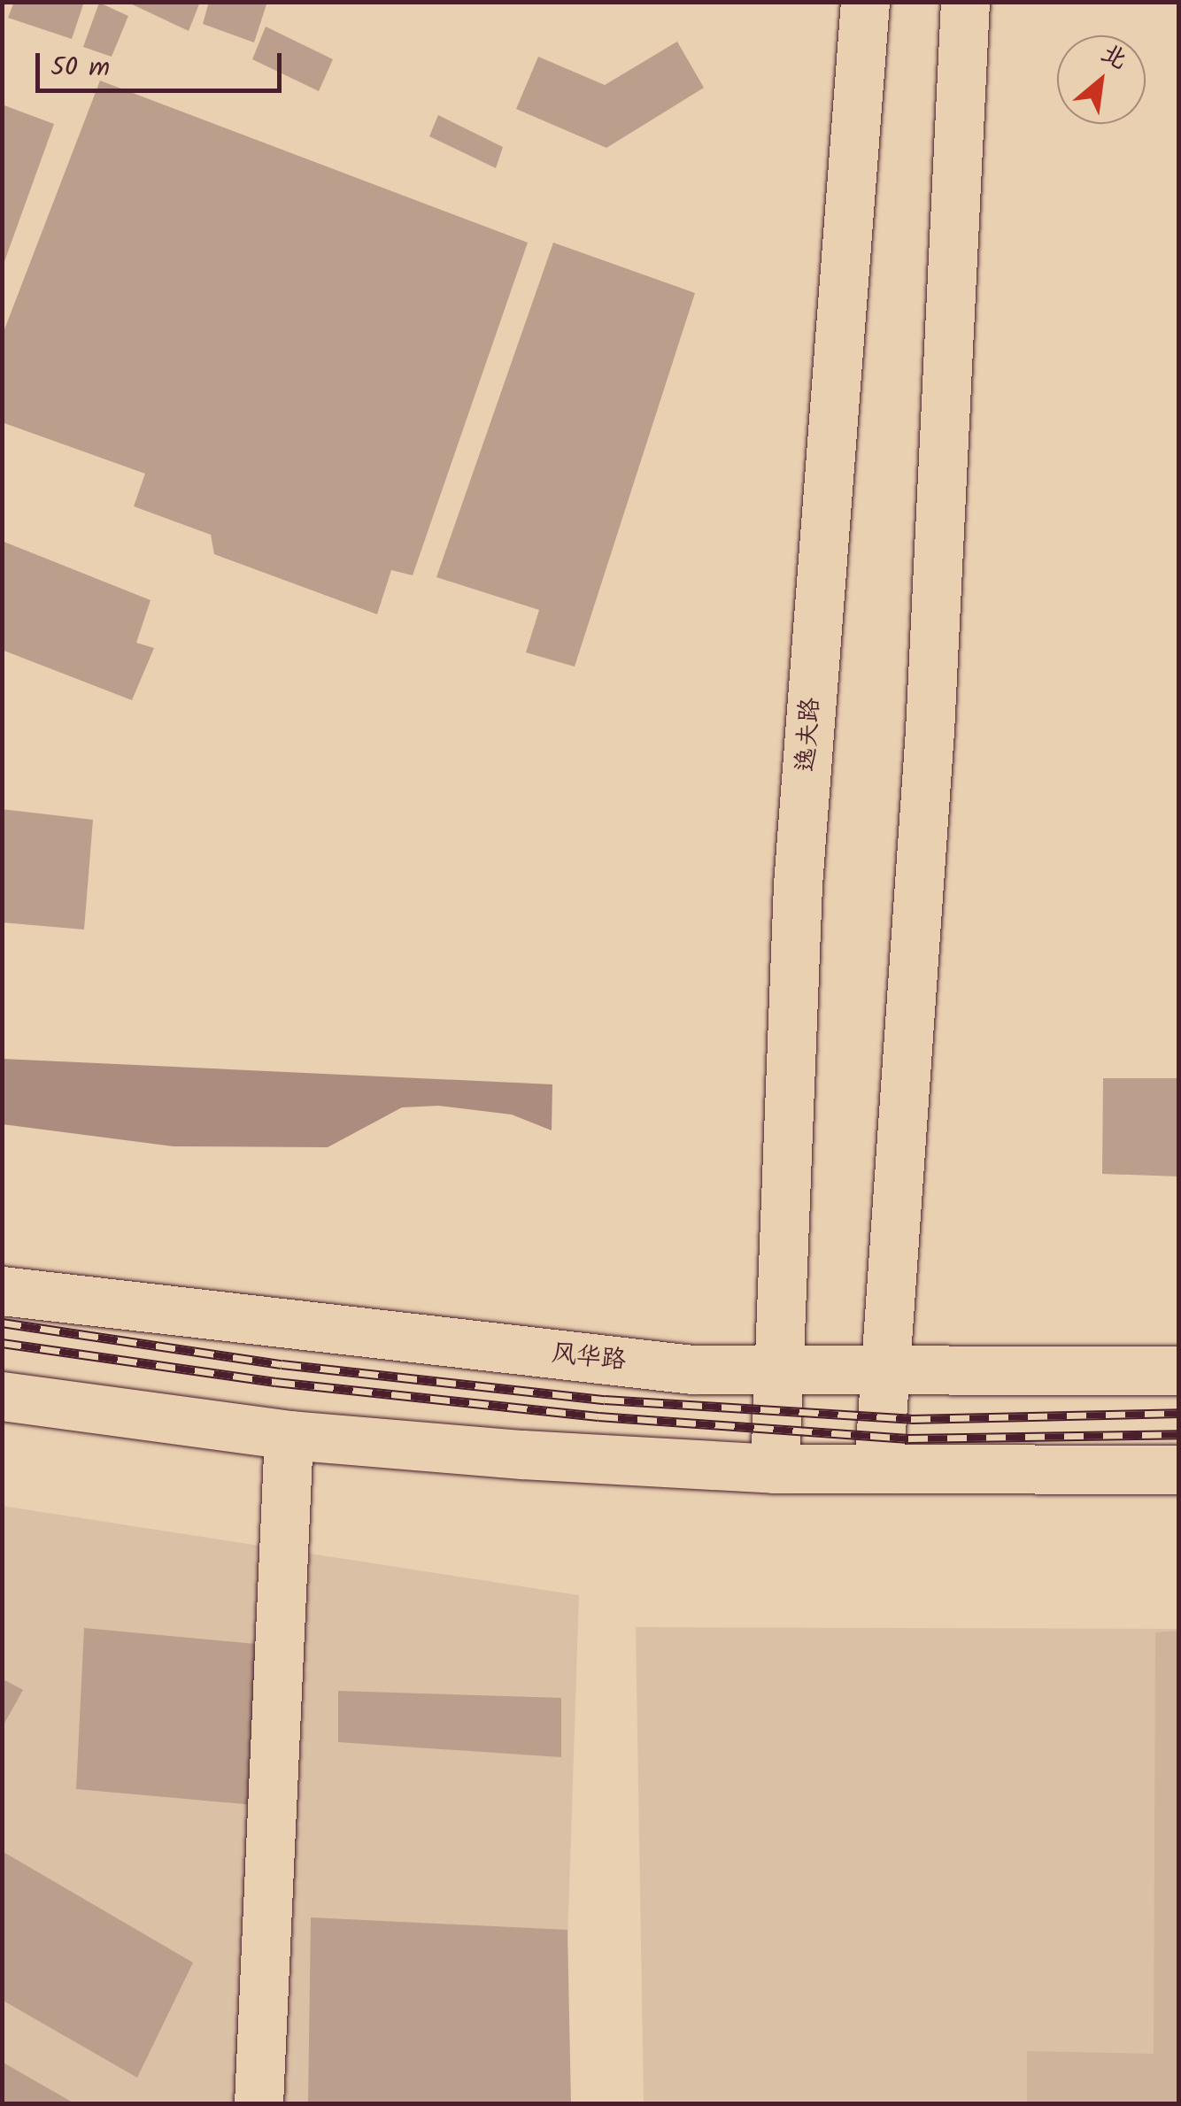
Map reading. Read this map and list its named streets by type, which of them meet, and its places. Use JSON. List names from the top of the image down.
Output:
{
  "streets": {
    "main road": ["逸夫路", "风华路"]
  },
  "crossings": [
    ["逸夫路", "风华路"]
  ],
  "scale_bar": "50 m",
  "north": "top right"
}
